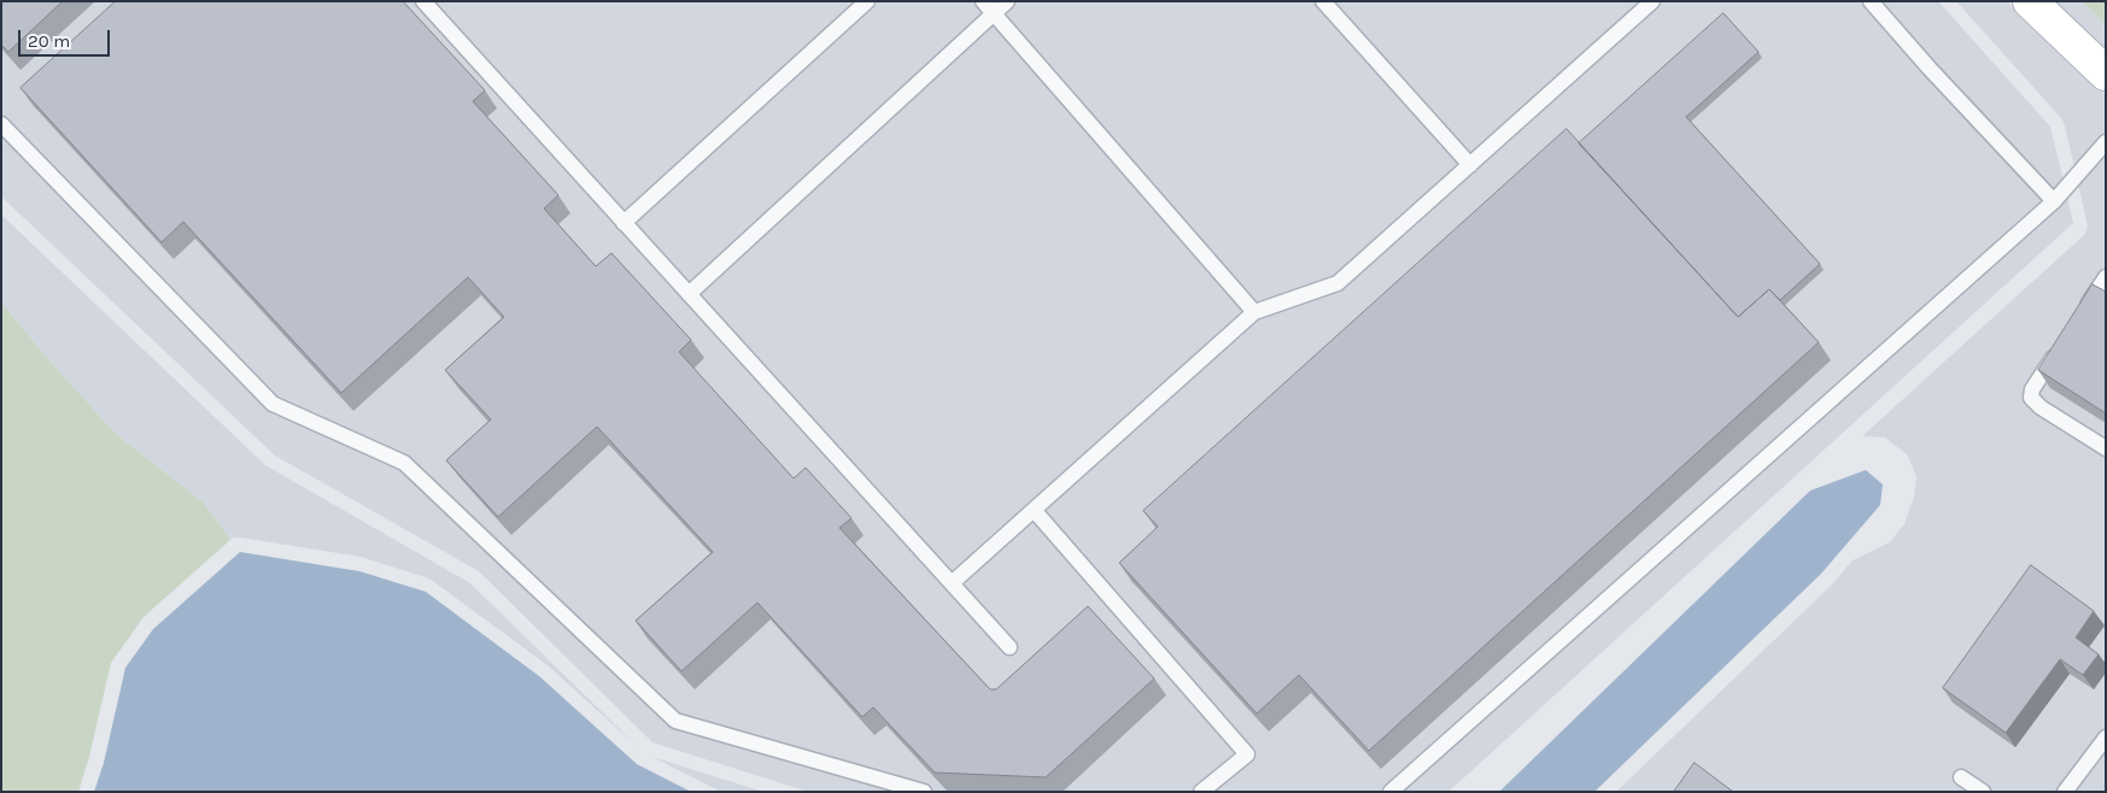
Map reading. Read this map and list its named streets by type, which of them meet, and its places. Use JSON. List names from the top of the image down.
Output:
{
  "scale_bar": "20 m"
}
